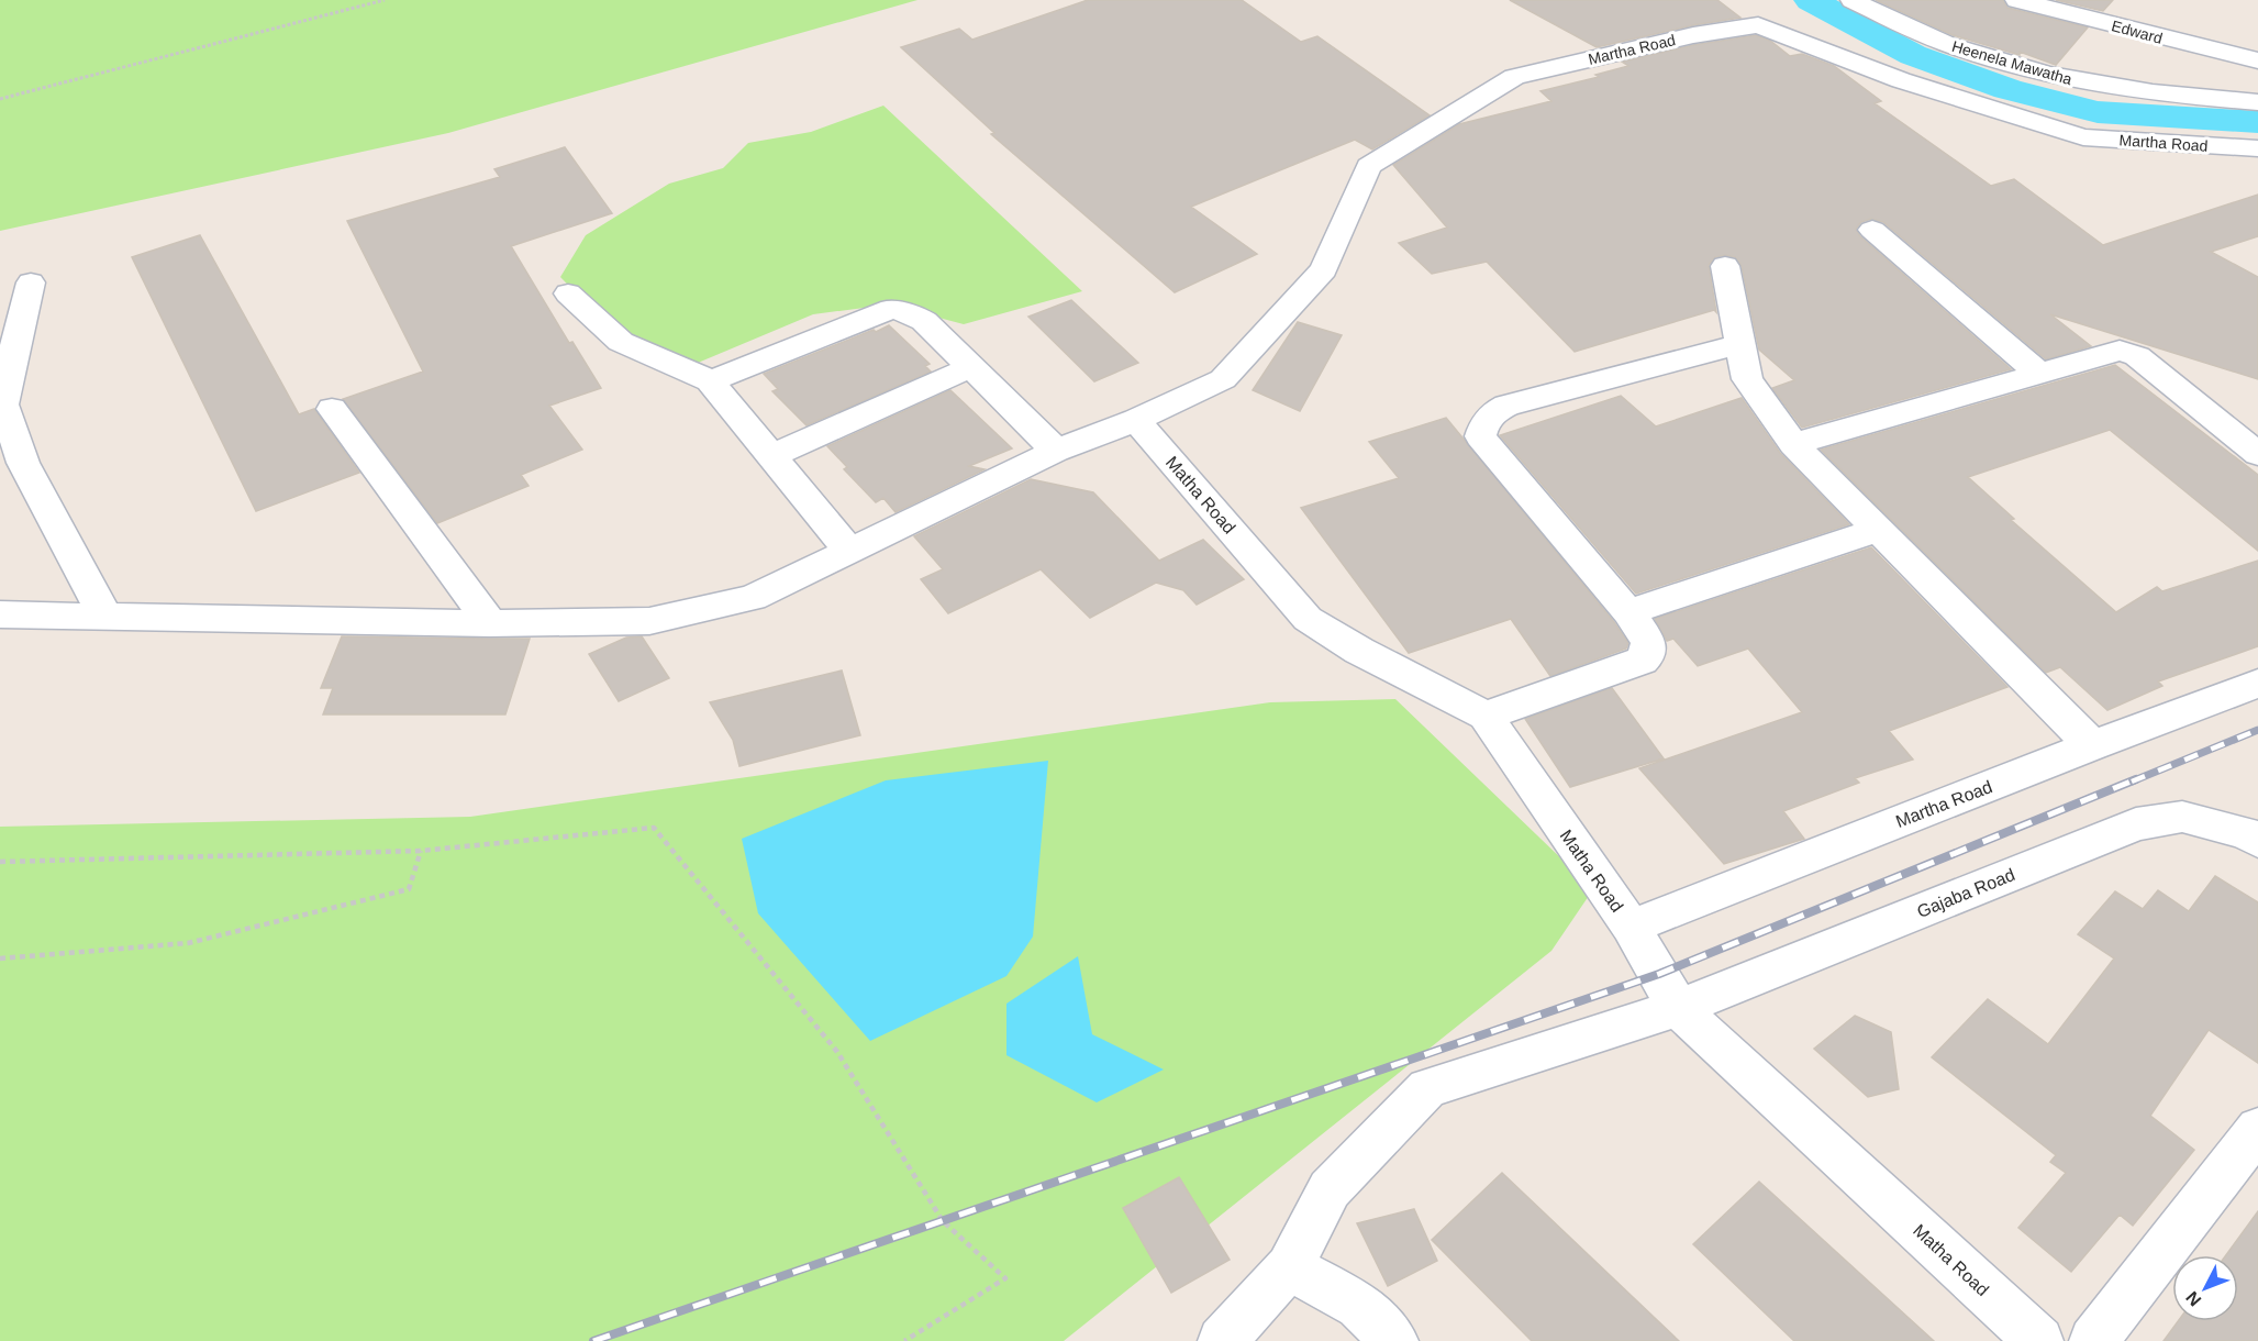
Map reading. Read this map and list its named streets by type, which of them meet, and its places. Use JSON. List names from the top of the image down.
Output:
{
  "streets": {
    "street": [
      "Edward",
      "Martha Road",
      "Heenela Mawatha",
      "Matha Road",
      "Gajaba Road"
    ]
  },
  "crossings": [
    ["Martha Road", "Matha Road"],
    ["Matha Road", "Gajaba Road"]
  ],
  "north": "bottom left"
}
